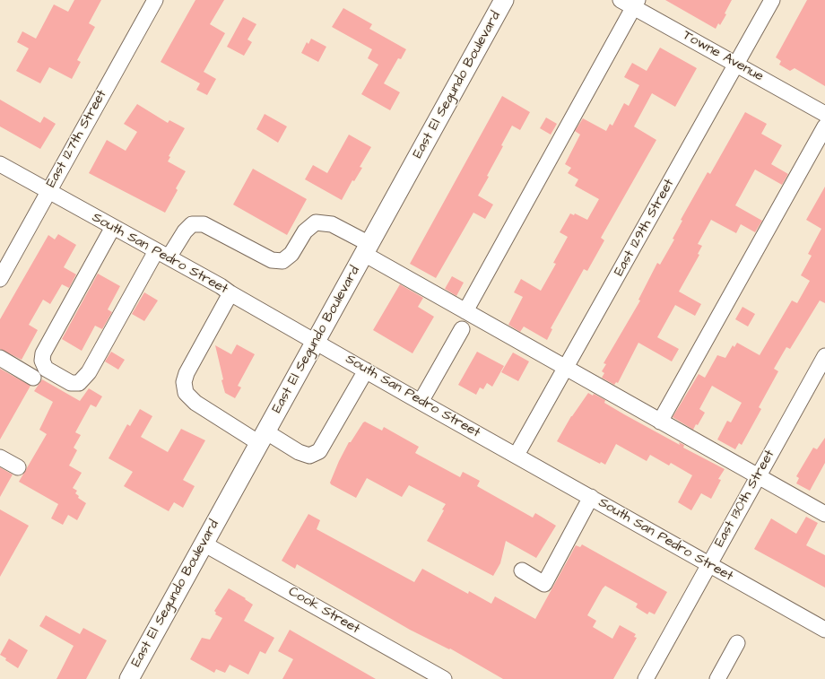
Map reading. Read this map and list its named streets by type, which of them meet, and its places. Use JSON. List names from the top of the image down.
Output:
{
  "streets": {
    "main road": ["East El Segundo Boulevard"],
    "street": [
      "Towne Avenue",
      "East 127th Street",
      "East 129th Street",
      "South San Pedro Street",
      "East 130th Street",
      "Cook Street"
    ]
  },
  "crossings": [
    ["Towne Avenue", "East 129th Street"],
    ["East El Segundo Boulevard", "South San Pedro Street"],
    ["East El Segundo Boulevard", "Cook Street"],
    ["East 127th Street", "South San Pedro Street"],
    ["East 129th Street", "South San Pedro Street"],
    ["South San Pedro Street", "East 130th Street"]
  ]
}
